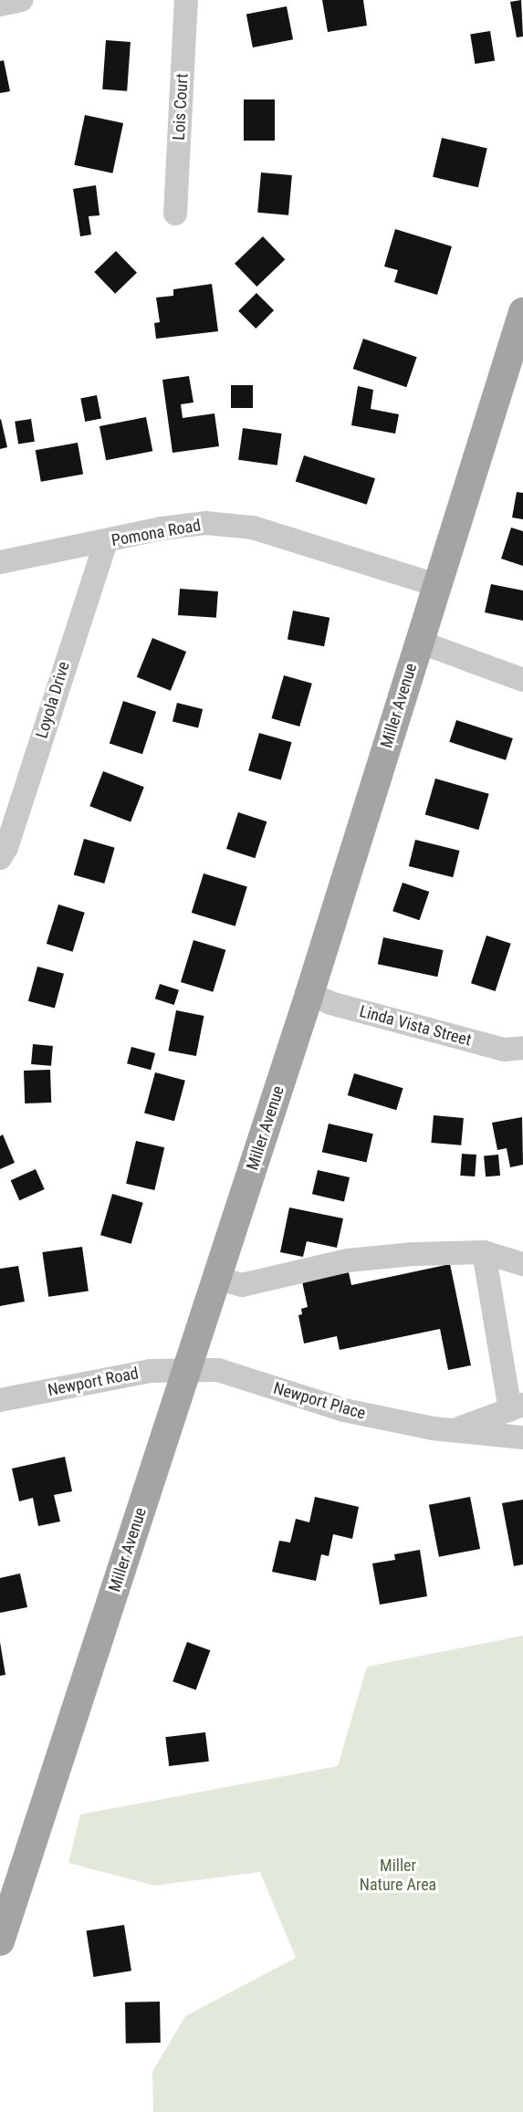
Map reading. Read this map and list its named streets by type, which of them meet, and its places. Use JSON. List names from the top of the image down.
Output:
{
  "streets": {
    "main road": ["Miller Avenue"],
    "street": [
      "Lois Court",
      "Pomona Road",
      "Loyola Drive",
      "Linda Vista Street",
      "Newport Road",
      "Newport Place"
    ]
  },
  "crossings": [
    ["Pomona Road", "Loyola Drive"],
    ["Pomona Road", "Miller Avenue"],
    ["Miller Avenue", "Linda Vista Street"],
    ["Miller Avenue", "Newport Road"],
    ["Miller Avenue", "Newport Place"],
    ["Newport Road", "Newport Place"]
  ],
  "parks": ["Miller Nature Area"]
}
